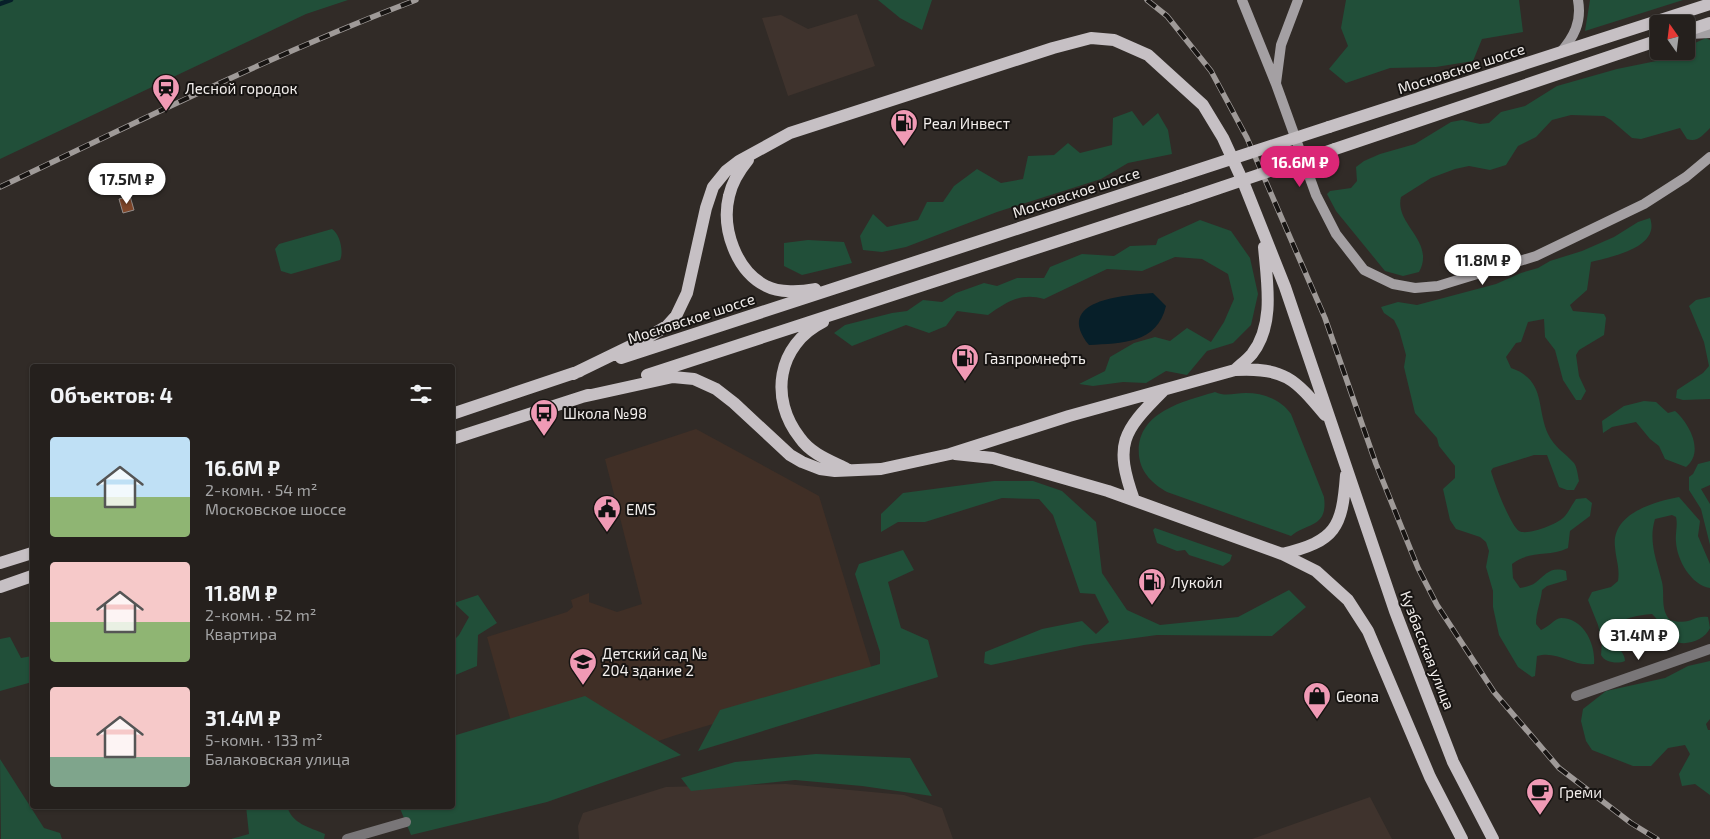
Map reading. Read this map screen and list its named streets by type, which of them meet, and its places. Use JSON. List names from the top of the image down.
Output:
{
  "streets": {
    "main road": ["Московское шоссе", "Кузбасская улица"]
  },
  "places": {
    "station": ["Лесной городок"],
    "fuel station": ["Реал Инвест", "Газпромнефть", "Лукойл"],
    "bus stop": ["Школа №98"],
    "public building": ["EMS"],
    "school or university": ["Детский сад № 204 здание 2"],
    "shop": ["Geona"],
    "cafe": ["Греми"]
  },
  "north": "top",
  "page": {
    "price": [
      "16.6M ₽",
      "17.5M ₽",
      "11.8M ₽",
      "31.4M ₽"
    ],
    "heading": "Объектов: 4",
    "list": [
      {
        "name": "16.6M ₽",
        "note": "2-комн. · 54 m² · Московское шоссе"
      },
      {
        "name": "11.8M ₽",
        "note": "2-комн. · 52 m² · Квартира"
      },
      {
        "name": "31.4M ₽",
        "note": "5-комн. · 133 m² · Балаковская улица"
      }
    ]
  }
}
